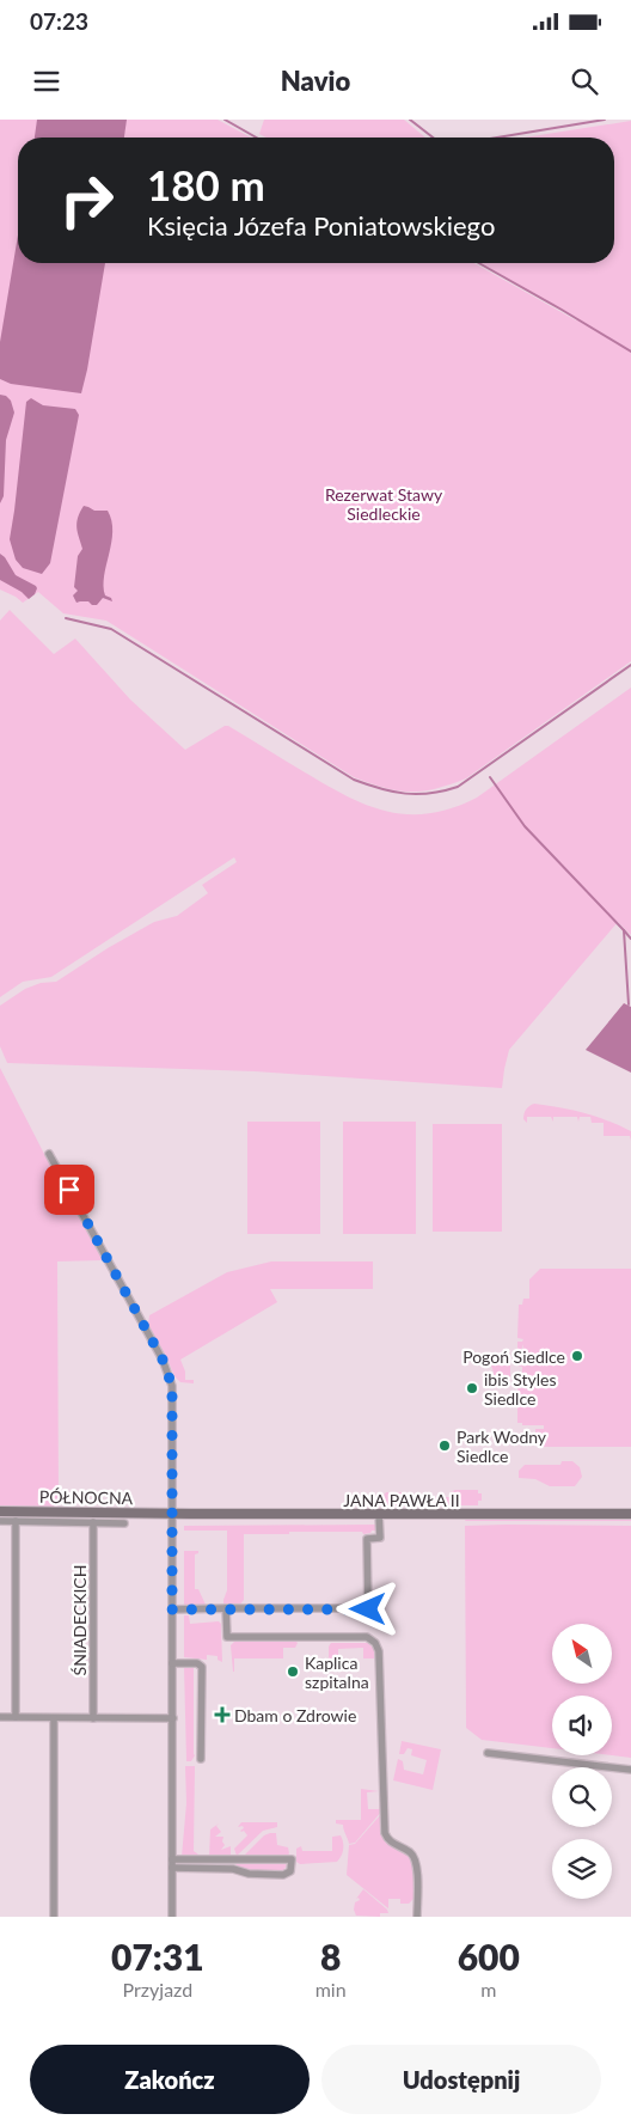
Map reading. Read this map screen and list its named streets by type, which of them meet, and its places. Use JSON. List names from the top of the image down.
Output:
{
  "streets": {
    "main road": ["PÓŁNOCNA", "JANA PAWŁA II"],
    "street": ["ŚNIADECKICH"]
  },
  "crossings": [
    ["PÓŁNOCNA", "JANA PAWŁA II"],
    ["PÓŁNOCNA", "ŚNIADECKICH"]
  ],
  "parks": ["Rezerwat Stawy Siedleckie"],
  "places": {
    "other": [
      "Pogoń Siedlce",
      "ibis Styles Siedlce",
      "Park Wodny Siedlce",
      "Kaplica szpitalna"
    ],
    "health": ["Dbam o Zdrowie"]
  },
  "north": "top left",
  "page": {
    "status": "07:23",
    "header": "Navio",
    "turn": ["180 m", "Księcia Józefa Poniatowskiego"],
    "eta": [
      "07:31",
      "Przyjazd",
      "8",
      "min",
      "600",
      "m"
    ],
    "buttons": ["Zakończ", "Udostępnij"]
  }
}
